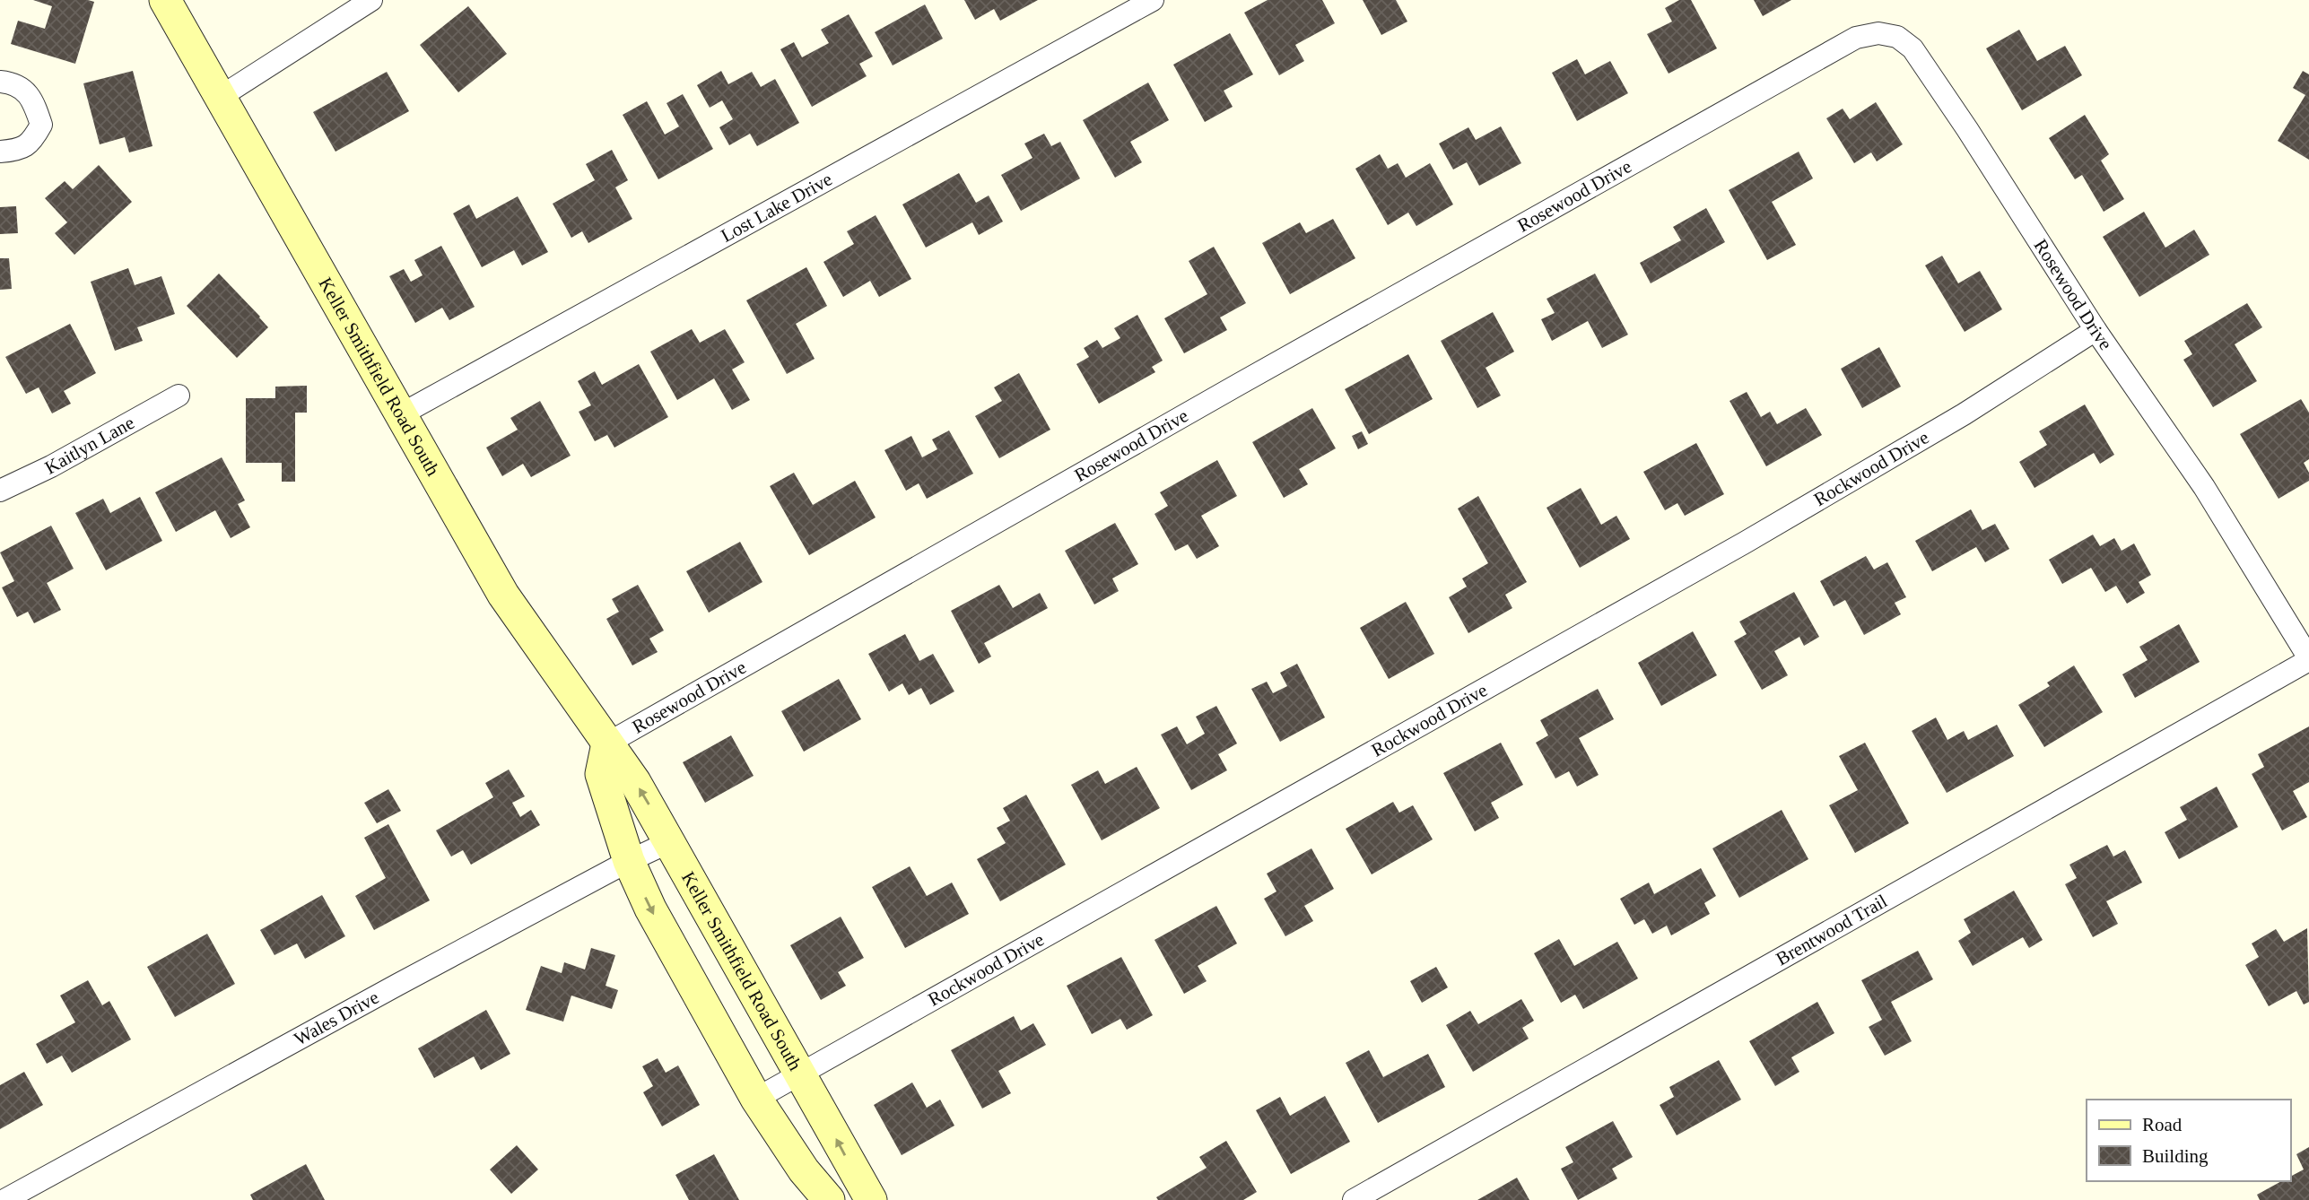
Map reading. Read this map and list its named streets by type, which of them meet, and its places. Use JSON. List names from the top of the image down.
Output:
{
  "streets": {
    "main road": ["Keller Smithfield Road South"],
    "street": [
      "Rosewood Drive",
      "Lost Lake Drive",
      "Kaitlyn Lane",
      "Rockwood Drive",
      "Brentwood Trail",
      "Wales Drive"
    ]
  },
  "crossings": [
    ["Rosewood Drive", "Keller Smithfield Road South"],
    ["Rosewood Drive", "Rockwood Drive"],
    ["Rosewood Drive", "Brentwood Trail"],
    ["Lost Lake Drive", "Keller Smithfield Road South"],
    ["Keller Smithfield Road South", "Rockwood Drive"],
    ["Keller Smithfield Road South", "Wales Drive"]
  ],
  "legend": ["Road", "Building"]
}
